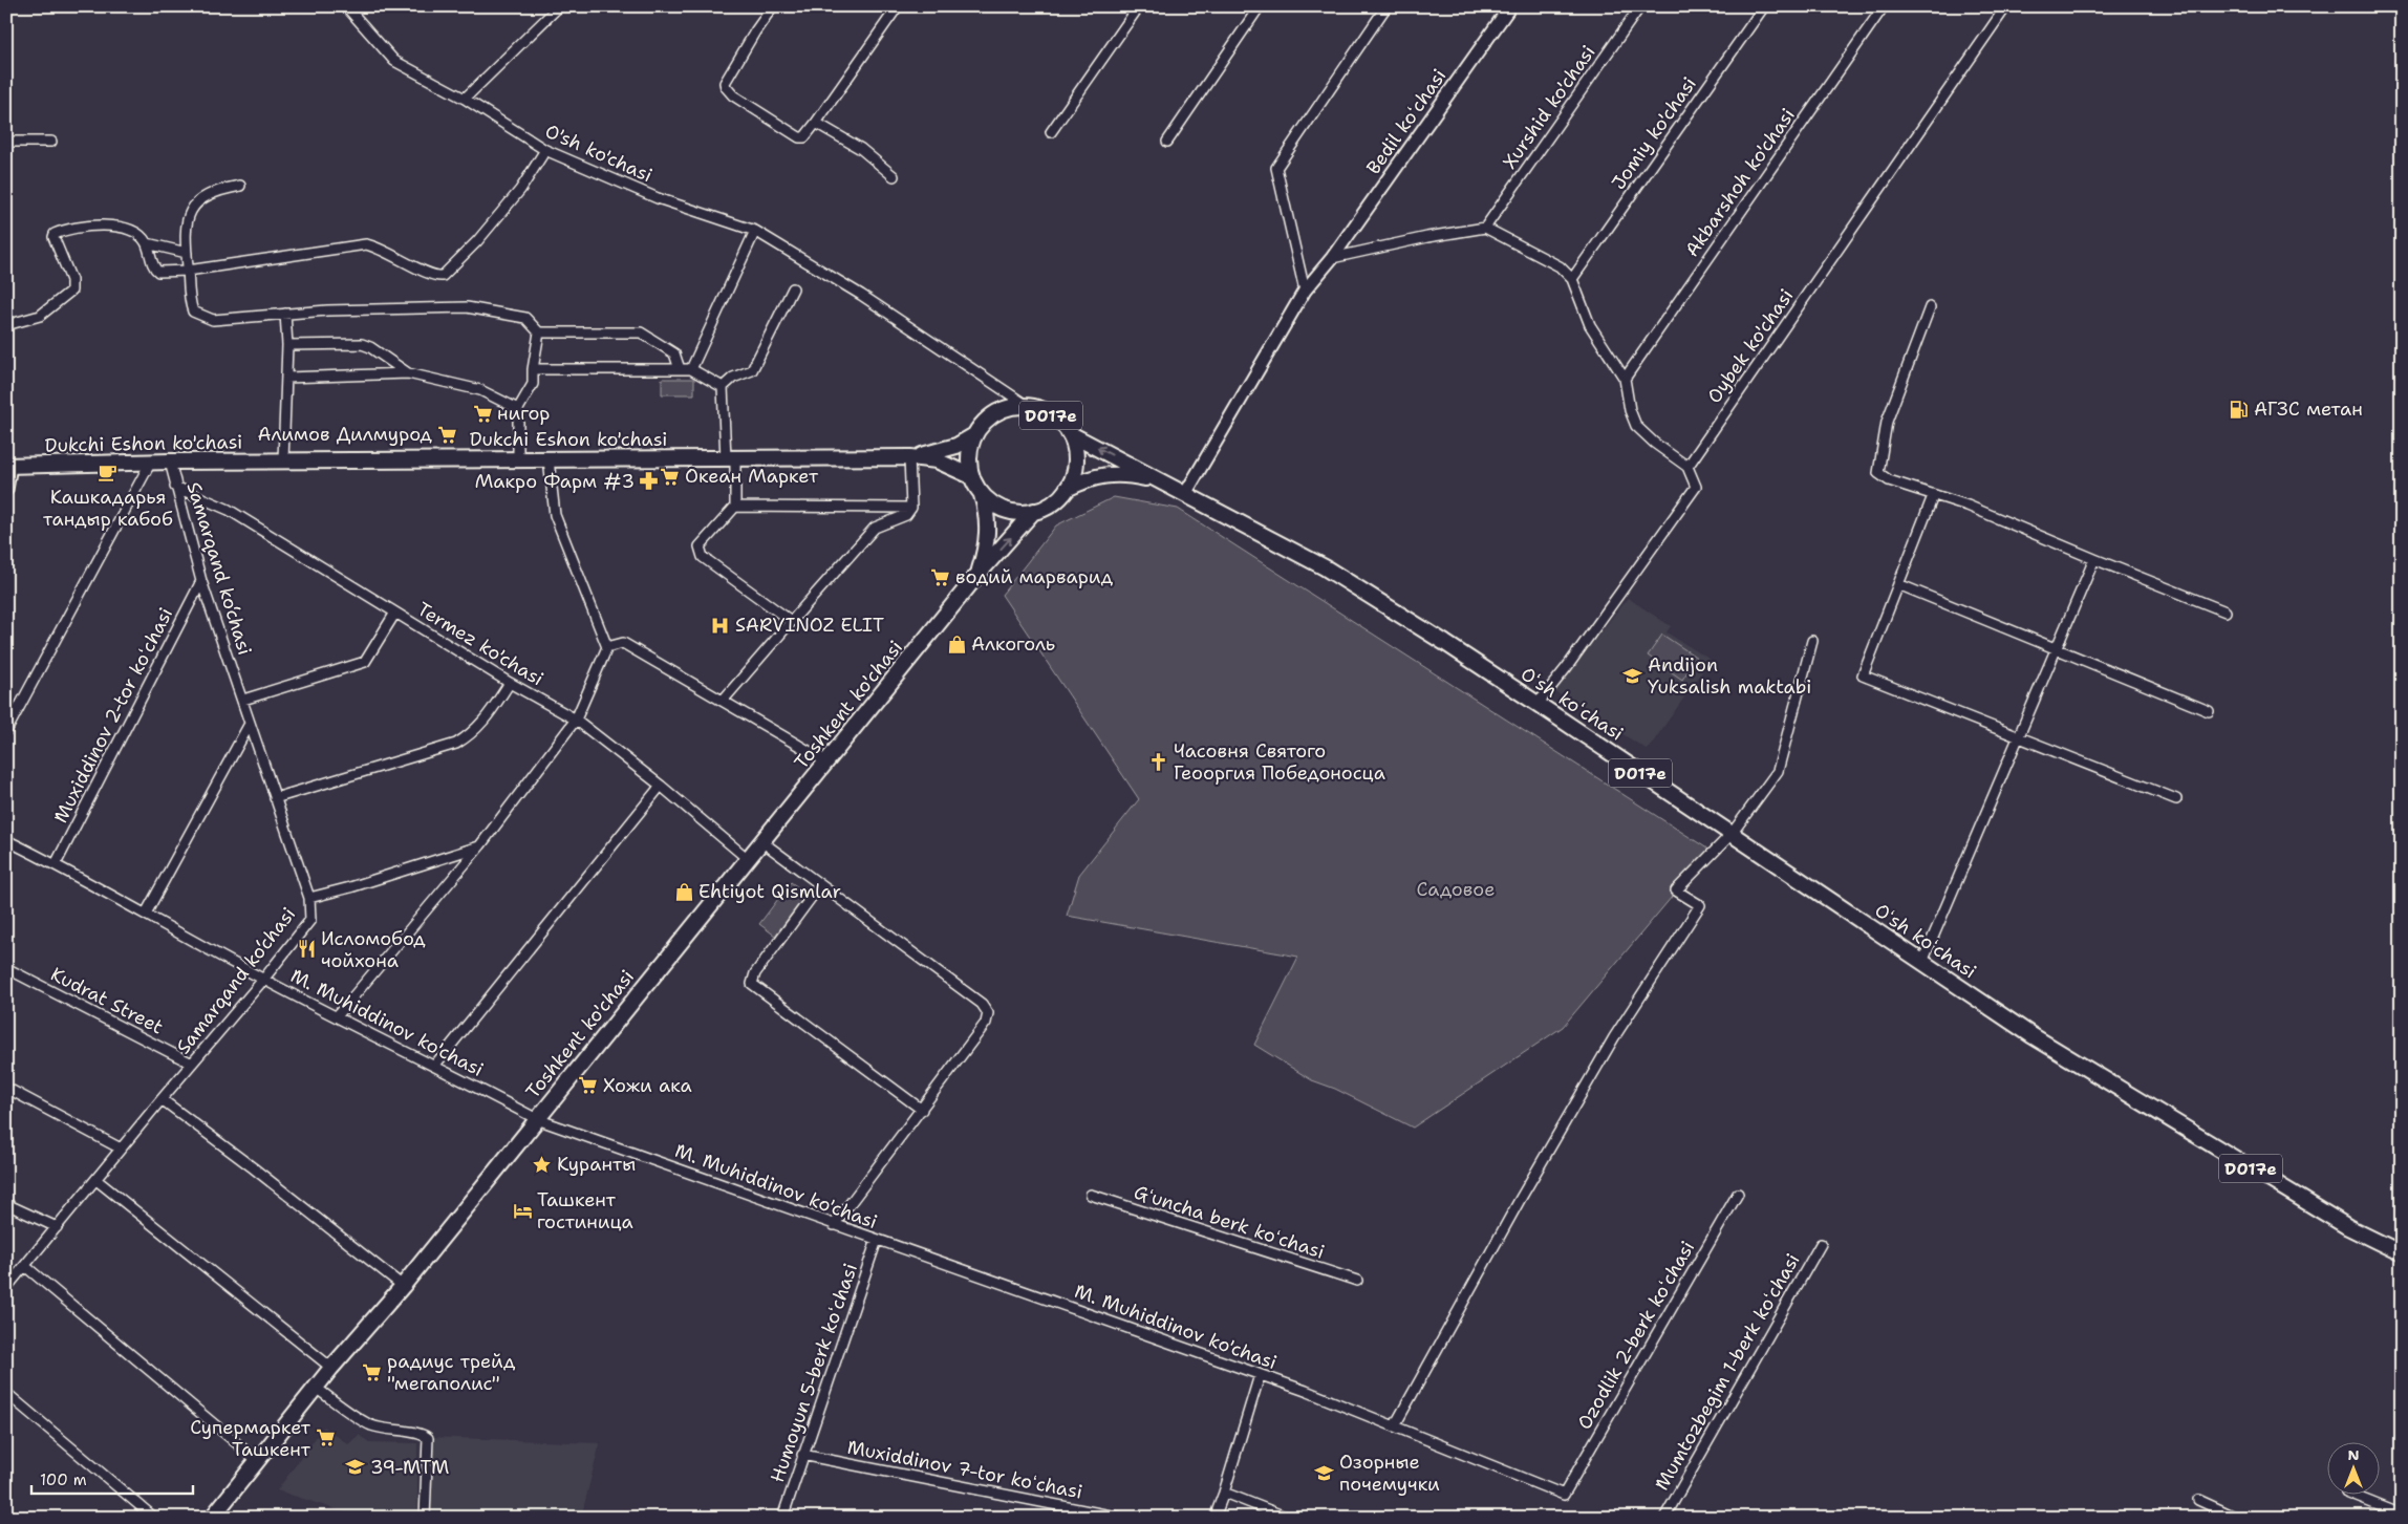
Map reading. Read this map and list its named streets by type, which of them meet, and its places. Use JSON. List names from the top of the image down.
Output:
{
  "streets": {
    "main road": [
      "D017e",
      "Dukchi Eshon ko'chasi",
      "Oʻsh koʻchasi",
      "Toshkent ko'chasi"
    ],
    "street": [
      "Xurshid ko'chasi",
      "Bedil koʻchasi",
      "Jomiy ko'chasi",
      "O'sh ko'chasi",
      "Akbarshoh ko'chasi",
      "Oybek ko'chasi",
      "Samarqand ko‘chasi",
      "Termez ko'chasi",
      "Muxiddinov 2-tor koʻchasi",
      "Kudrat Street",
      "M. Muhiddinov ko'chasi",
      "Gʻuncha berk koʻchasi",
      "Ozodlik 2-berk koʻchasi",
      "Mumtozbegim 1-berk koʻchasi",
      "Humoyun 5-berk koʻchasi",
      "Muxiddinov 7-tor koʻchasi"
    ]
  },
  "crossings": [
    ["Bedil koʻchasi", "Oʻsh koʻchasi"],
    ["O'sh ko'chasi", "D017e"],
    ["O'sh ko'chasi", "Toshkent ko'chasi"],
    ["D017e", "Dukchi Eshon ko'chasi"],
    ["D017e", "Oʻsh koʻchasi"],
    ["D017e", "Toshkent ko'chasi"],
    ["Dukchi Eshon ko'chasi", "Samarqand ko‘chasi"],
    ["Samarqand ko‘chasi", "Termez ko'chasi"],
    ["Samarqand ko‘chasi", "Muxiddinov 2-tor koʻchasi"],
    ["Samarqand ko‘chasi", "Kudrat Street"],
    ["Samarqand ko‘chasi", "M. Muhiddinov ko'chasi"],
    ["Termez ko'chasi", "Toshkent ko'chasi"],
    ["Toshkent ko'chasi", "M. Muhiddinov ko'chasi"],
    ["Muxiddinov 2-tor koʻchasi", "M. Muhiddinov ko'chasi"],
    ["M. Muhiddinov ko'chasi", "Ozodlik 2-berk koʻchasi"],
    ["M. Muhiddinov ko'chasi", "Humoyun 5-berk koʻchasi"],
    ["Humoyun 5-berk koʻchasi", "Muxiddinov 7-tor koʻchasi"]
  ],
  "parks": ["Садовое"],
  "places": {
    "fuel station": ["АГЗС метан"],
    "supermarket": [
      "нигор",
      "Алимов Дилмурод",
      "Океан Маркет",
      "водий марварид",
      "Хожи ака",
      "радиус трейд \"мегаполис\"",
      "Супермаркет Ташкент"
    ],
    "cafe": ["Кашкадарья тандыр кабоб"],
    "pharmacy": ["Макро Фарм #3"],
    "hospital": ["SARVINOZ ELIT"],
    "shop": ["Алкоголь", "Ehtiyot Qismlar"],
    "school or university": ["Andijon Yuksalish maktabi", "39-MTM", "Озорные почемучки"],
    "church": ["Часовня Святого Геооргия Победоносца"],
    "restaurant": ["Исломобод чойхона"],
    "place": ["Куранты"],
    "hotel": ["Ташкент гостиница"]
  },
  "scale_bar": "100 m",
  "north": "top"
}
